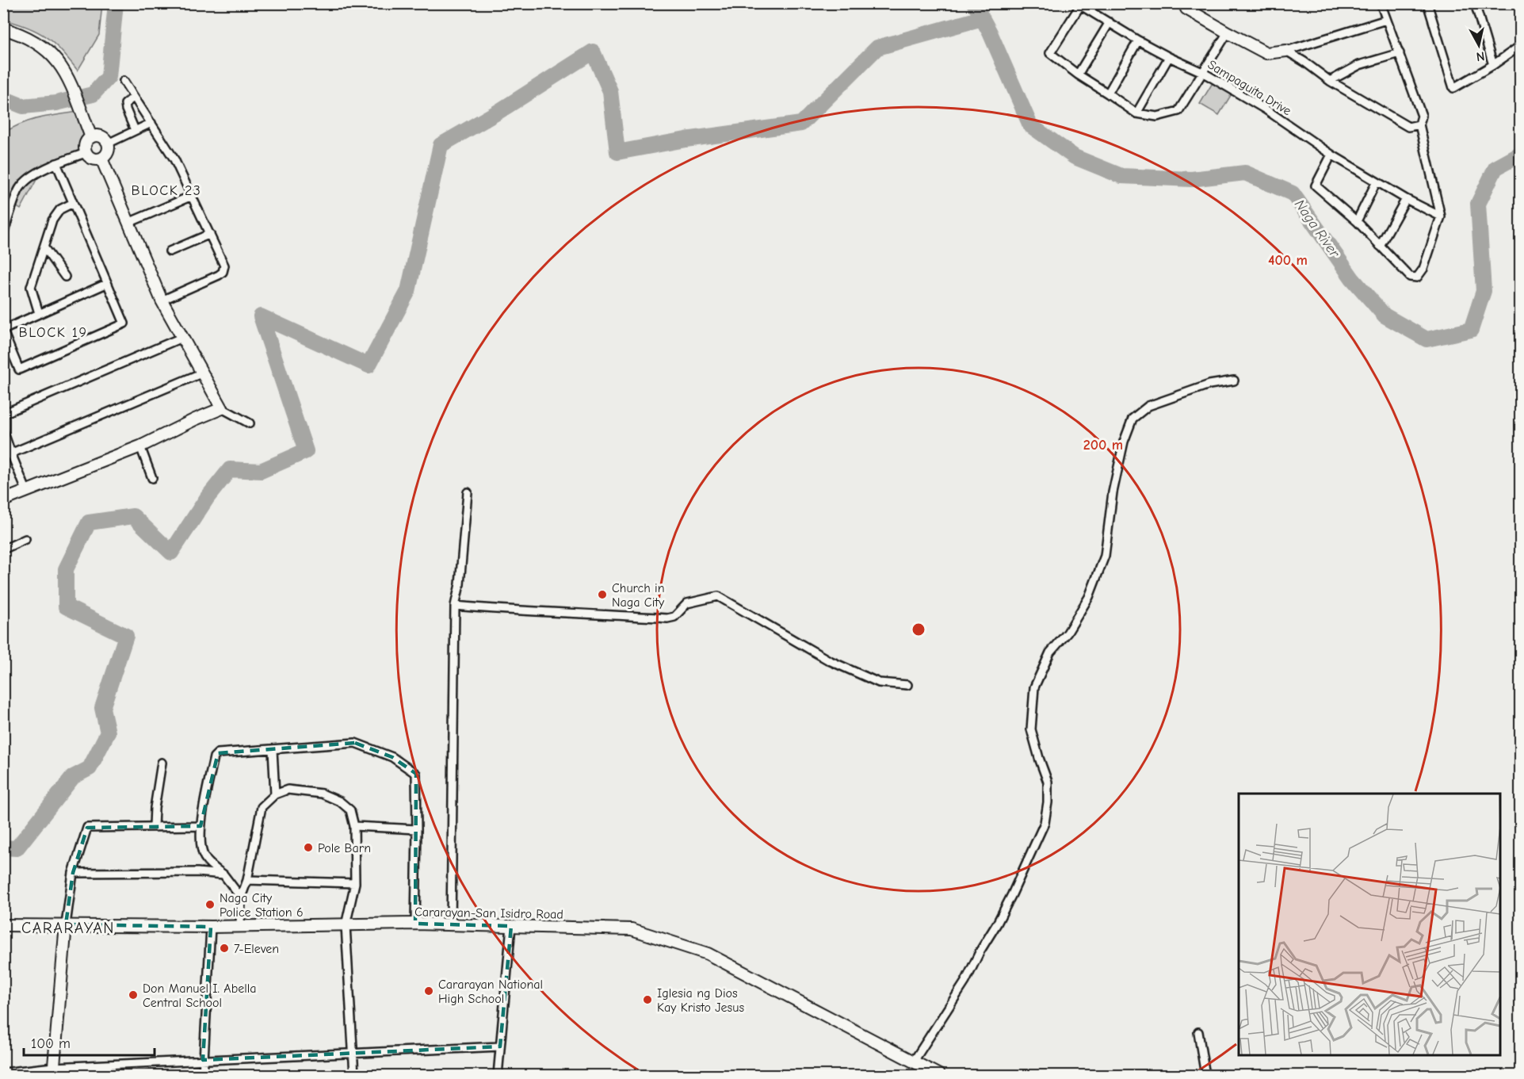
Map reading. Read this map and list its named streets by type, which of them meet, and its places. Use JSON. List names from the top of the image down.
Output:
{
  "streets": {
    "street": ["Sampaguita Drive", "Cararayan-San Isidro Road"]
  },
  "districts": ["BLOCK 23", "BLOCK 19", "CARARAYAN"],
  "water": ["Naga River"],
  "places": [
    "Church in Naga City",
    "Pole Barn",
    "Naga City Police Station 6",
    "7-Eleven",
    "Cararayan National High School",
    "Don Manuel I. Abella Central School",
    "Iglesia ng Dios Kay Kristo Jesus"
  ],
  "scale_bar": "100 m",
  "north": "bottom",
  "rings": ["400 m", "200 m"]
}
